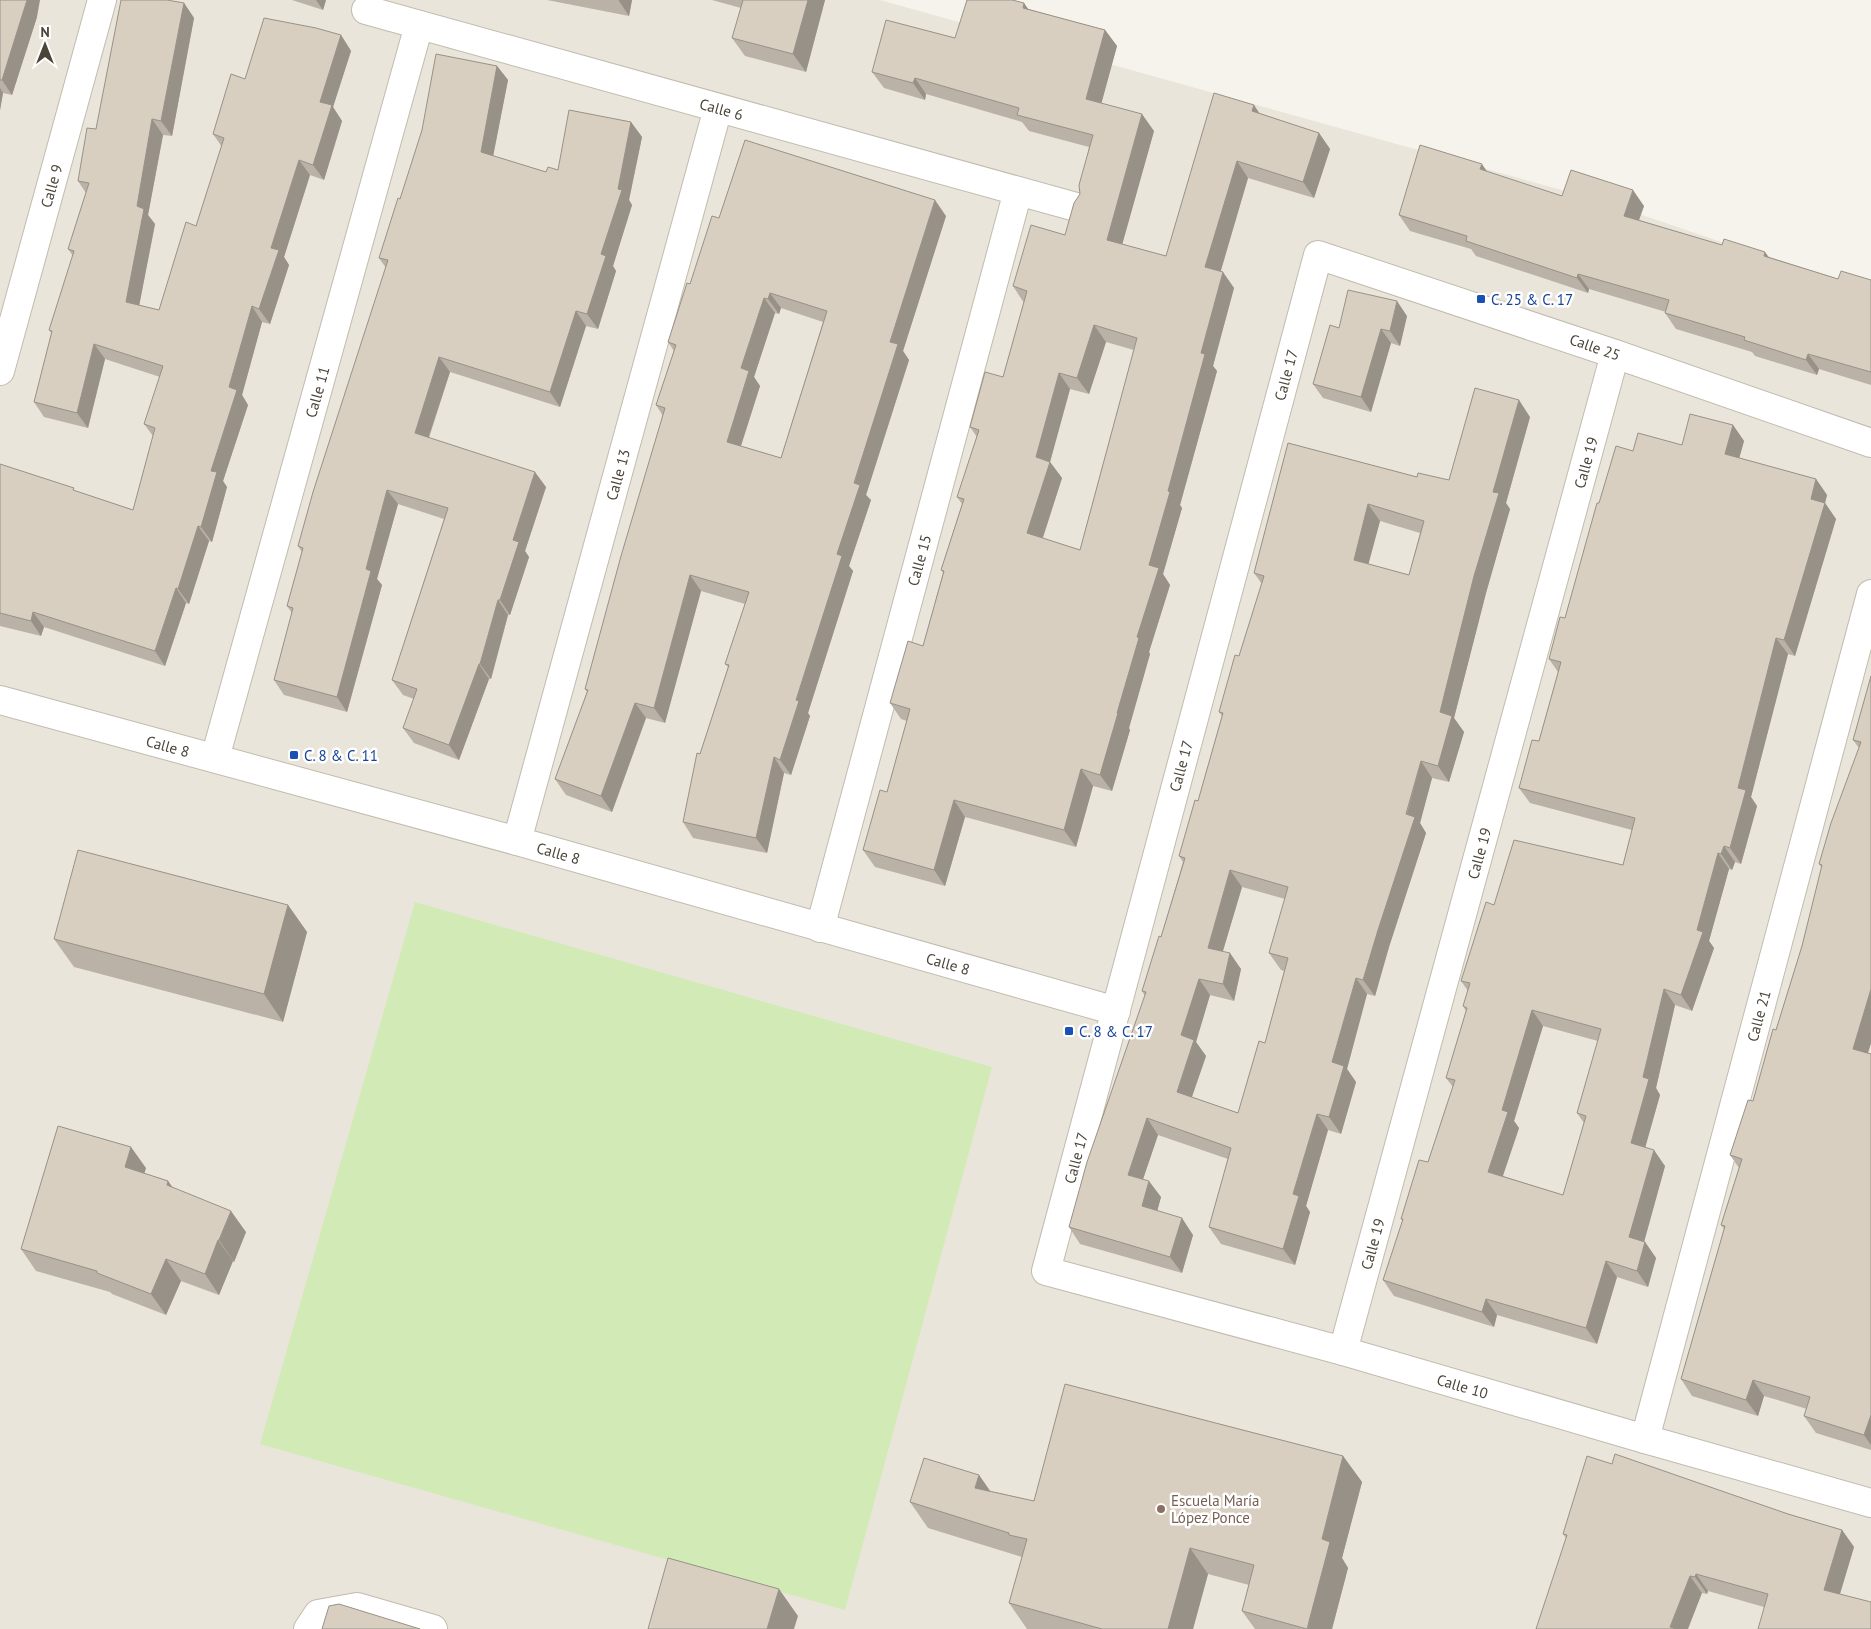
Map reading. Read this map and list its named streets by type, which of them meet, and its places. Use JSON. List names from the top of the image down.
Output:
{
  "streets": {
    "street": [
      "Calle 6",
      "Calle 9",
      "Calle 25",
      "Calle 17",
      "Calle 11",
      "Calle 19",
      "Calle 13",
      "Calle 15",
      "Calle 8",
      "Calle 21",
      "Calle 10"
    ]
  },
  "crossings": [
    ["Calle 6", "Calle 11"],
    ["Calle 6", "Calle 13"],
    ["Calle 6", "Calle 15"],
    ["Calle 25", "Calle 17"],
    ["Calle 25", "Calle 19"],
    ["Calle 17", "Calle 8"],
    ["Calle 17", "Calle 10"],
    ["Calle 11", "Calle 8"],
    ["Calle 19", "Calle 10"],
    ["Calle 13", "Calle 8"],
    ["Calle 15", "Calle 8"],
    ["Calle 21", "Calle 10"]
  ],
  "places": {
    "transit": ["C. 25 & C. 17", "C. 8 & C. 11", "C. 8 & C. 17"],
    "other": ["Escuela María López Ponce"]
  },
  "north": "top"
}
